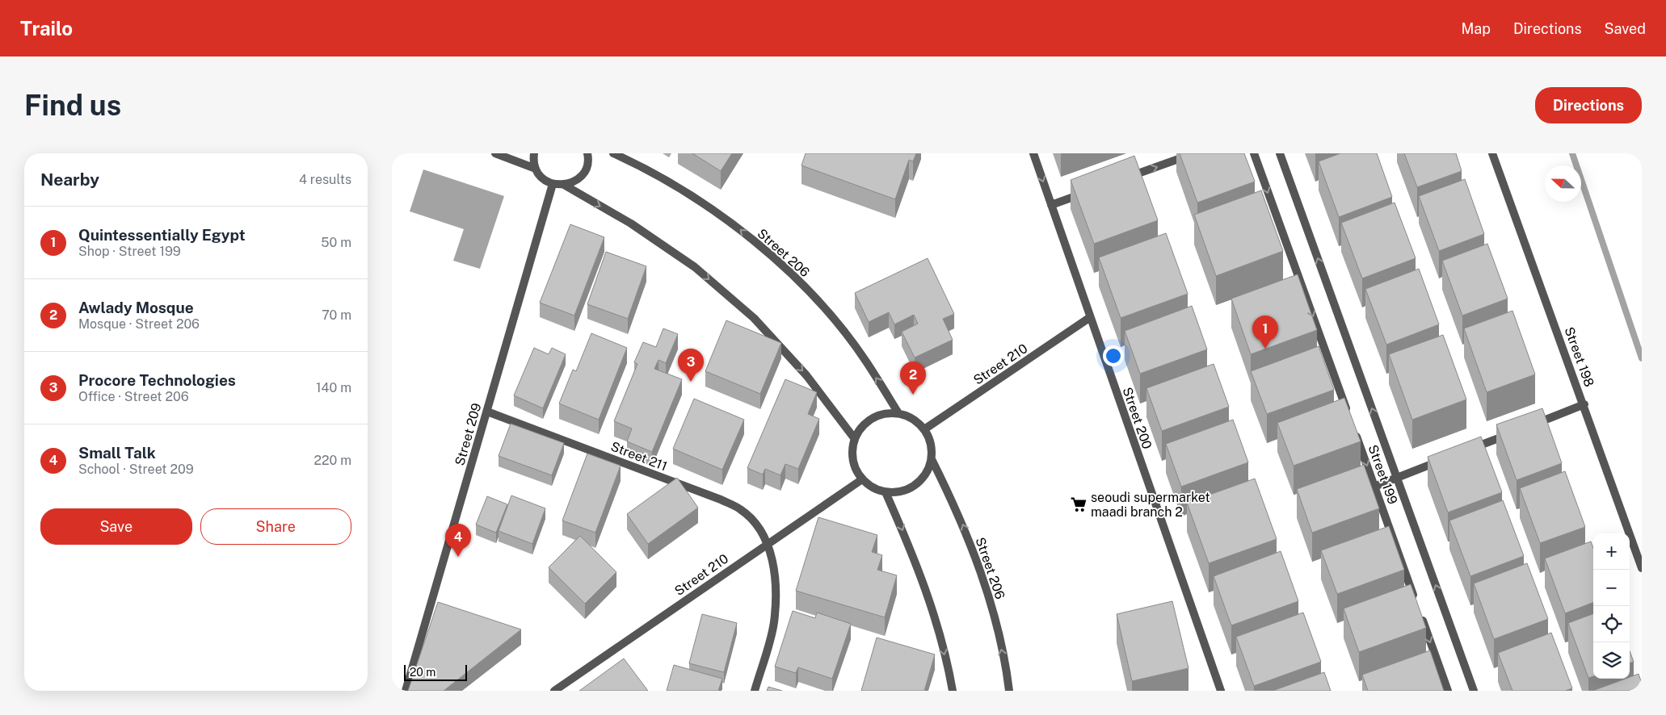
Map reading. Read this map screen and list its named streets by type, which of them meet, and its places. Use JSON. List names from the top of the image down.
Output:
{
  "streets": {
    "street": [
      "Street 206",
      "Street 198",
      "Street 210",
      "Street 200",
      "Street 209",
      "Street 211",
      "Street 199"
    ]
  },
  "crossings": [
    ["Street 206", "Street 210"],
    ["Street 210", "Street 200"],
    ["Street 210", "Street 211"],
    ["Street 209", "Street 211"]
  ],
  "places": {
    "supermarket": ["seoudi supermarket maadi branch 2"]
  },
  "scale_bar": "20 m",
  "north": "left",
  "page": {
    "header": "Trailo",
    "nav": ["Map", "Directions", "Saved"],
    "buttons": [
      "Directions",
      ["Save", "Share"]
    ],
    "title": "Find us",
    "heading": ["Nearby", "4 results"],
    "list": [
      {
        "mark": "1",
        "name": "Quintessentially Egypt",
        "note": "Shop · Street 199",
        "value": "50 m"
      },
      {
        "mark": "2",
        "name": "Awlady Mosque",
        "note": "Mosque · Street 206",
        "value": "70 m"
      },
      {
        "mark": "3",
        "name": "Procore Technologies",
        "note": "Office · Street 206",
        "value": "140 m"
      },
      {
        "mark": "4",
        "name": "Small Talk",
        "note": "School · Street 209",
        "value": "220 m"
      }
    ],
    "pins": [
      "1",
      "3",
      "2",
      "4"
    ],
    "map_buttons": ["+", "−"],
    "scale": "20 m"
  }
}
